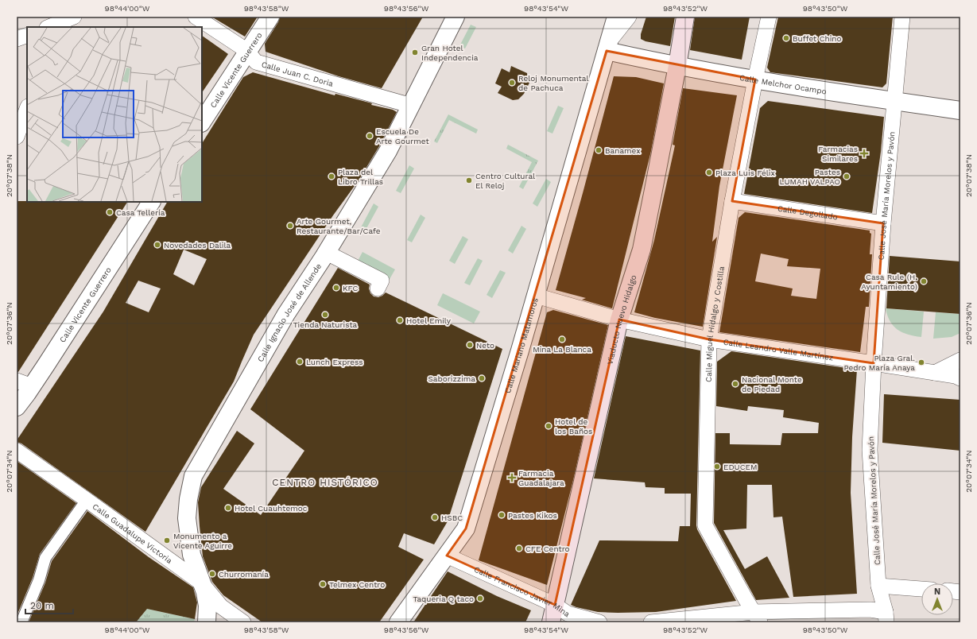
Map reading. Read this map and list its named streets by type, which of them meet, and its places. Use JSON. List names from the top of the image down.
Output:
{
  "streets": {
    "main road": ["Viaducto Nuevo Hidalgo"],
    "street": [
      "Calle Vicente Guerrero",
      "Calle Juan C. Doria",
      "Calle Melchor Ocampo",
      "Calle José María Morelos y Pavón",
      "Calle Degollado",
      "Calle Ignacio José de Allende",
      "Calle Miguel Hidalgo y Costilla",
      "Calle Mariano Matamoros",
      "Calle Leandro Valle Martínez",
      "Calle Guadalupe Victoria",
      "Calle Francisco Javier Mina"
    ]
  },
  "crossings": [
    ["Calle Vicente Guerrero", "Calle Juan C. Doria"],
    ["Calle Juan C. Doria", "Calle Ignacio José de Allende"],
    ["Calle Melchor Ocampo", "Calle José María Morelos y Pavón"],
    ["Calle Melchor Ocampo", "Viaducto Nuevo Hidalgo"],
    ["Calle Melchor Ocampo", "Calle Miguel Hidalgo y Costilla"],
    ["Calle Melchor Ocampo", "Calle Mariano Matamoros"],
    ["Calle José María Morelos y Pavón", "Calle Degollado"],
    ["Calle José María Morelos y Pavón", "Calle Leandro Valle Martínez"],
    ["Calle Degollado", "Calle Miguel Hidalgo y Costilla"],
    ["Calle Ignacio José de Allende", "Calle Guadalupe Victoria"],
    ["Viaducto Nuevo Hidalgo", "Calle Leandro Valle Martínez"],
    ["Viaducto Nuevo Hidalgo", "Calle Francisco Javier Mina"],
    ["Calle Miguel Hidalgo y Costilla", "Calle Leandro Valle Martínez"],
    ["Calle Mariano Matamoros", "Calle Leandro Valle Martínez"],
    ["Calle Mariano Matamoros", "Calle Francisco Javier Mina"]
  ],
  "districts": ["CENTRO HISTÓRICO"],
  "places": {
    "other": [
      "Buffet Chino",
      "Gran Hotel Independencia",
      "Reloj Monumental de Pachuca",
      "Escuela De Arte Gourmet",
      "Banamex",
      "Plaza Luis Félix",
      "Plaza del Libro Trillas",
      "Pastes LUMAH VALPAO",
      "Centro Cultural El Reloj",
      "Casa Tellería",
      "Arte Gourmet, Restaurante/Bar/Cafe",
      "Novedades Dalila",
      "Casa Rule (H. Ayuntamiento)",
      "KFC",
      "Tienda Naturista",
      "Hotel Emily",
      "Mina La Blanca",
      "Neto",
      "Lunch Express",
      "Plaza Gral. Pedro María Anaya",
      "Saborizzima",
      "Nacional Monte de Piedad",
      "Hotel de los Baños",
      "EDUCEM",
      "Hotel Cuauhtemoc",
      "Pastes Kikos",
      "HSBC",
      "Monumento a Vicente Aguirre",
      "CFE Centro",
      "Churromanía",
      "Telmex Centro",
      "Taqueria Q taco"
    ],
    "health": ["Farmacias Similares", "Farmacia Guadalajara"]
  },
  "scale_bar": "20 m",
  "north": "top",
  "coordinates": [
    "98°44'00\"W",
    "98°43'58\"W",
    "98°43'56\"W",
    "98°43'54\"W",
    "98°43'52\"W",
    "98°43'50\"W",
    "20°07'38\"N",
    "20°07'36\"N",
    "20°07'34\"N"
  ]
}
